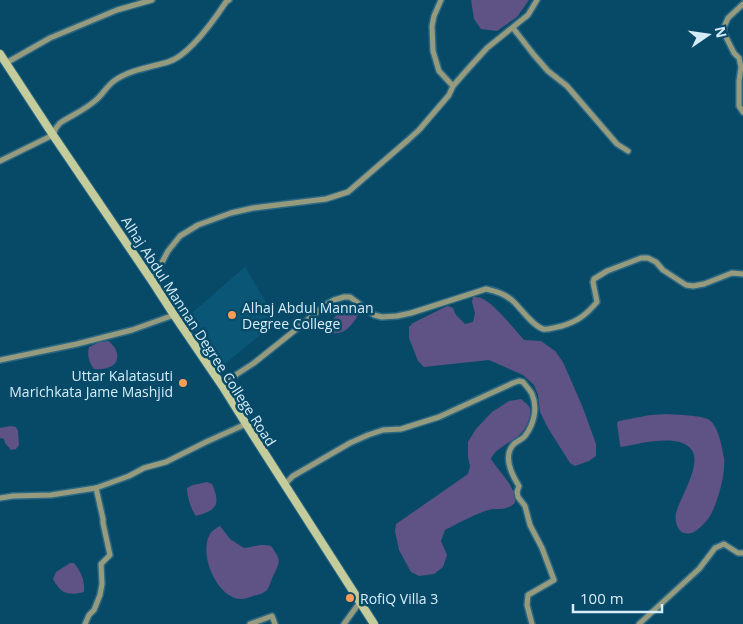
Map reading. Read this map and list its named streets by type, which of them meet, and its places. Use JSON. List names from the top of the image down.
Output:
{
  "streets": {
    "street": ["Alhaj Abdul Mannan Degree College Road"]
  },
  "places": ["Alhaj Abdul Mannan Degree College", "Uttar Kalatasuti Marichkata Jame Mashjid", "RofiQ Villa 3"],
  "scale_bar": "100 m",
  "north": "right"
}
